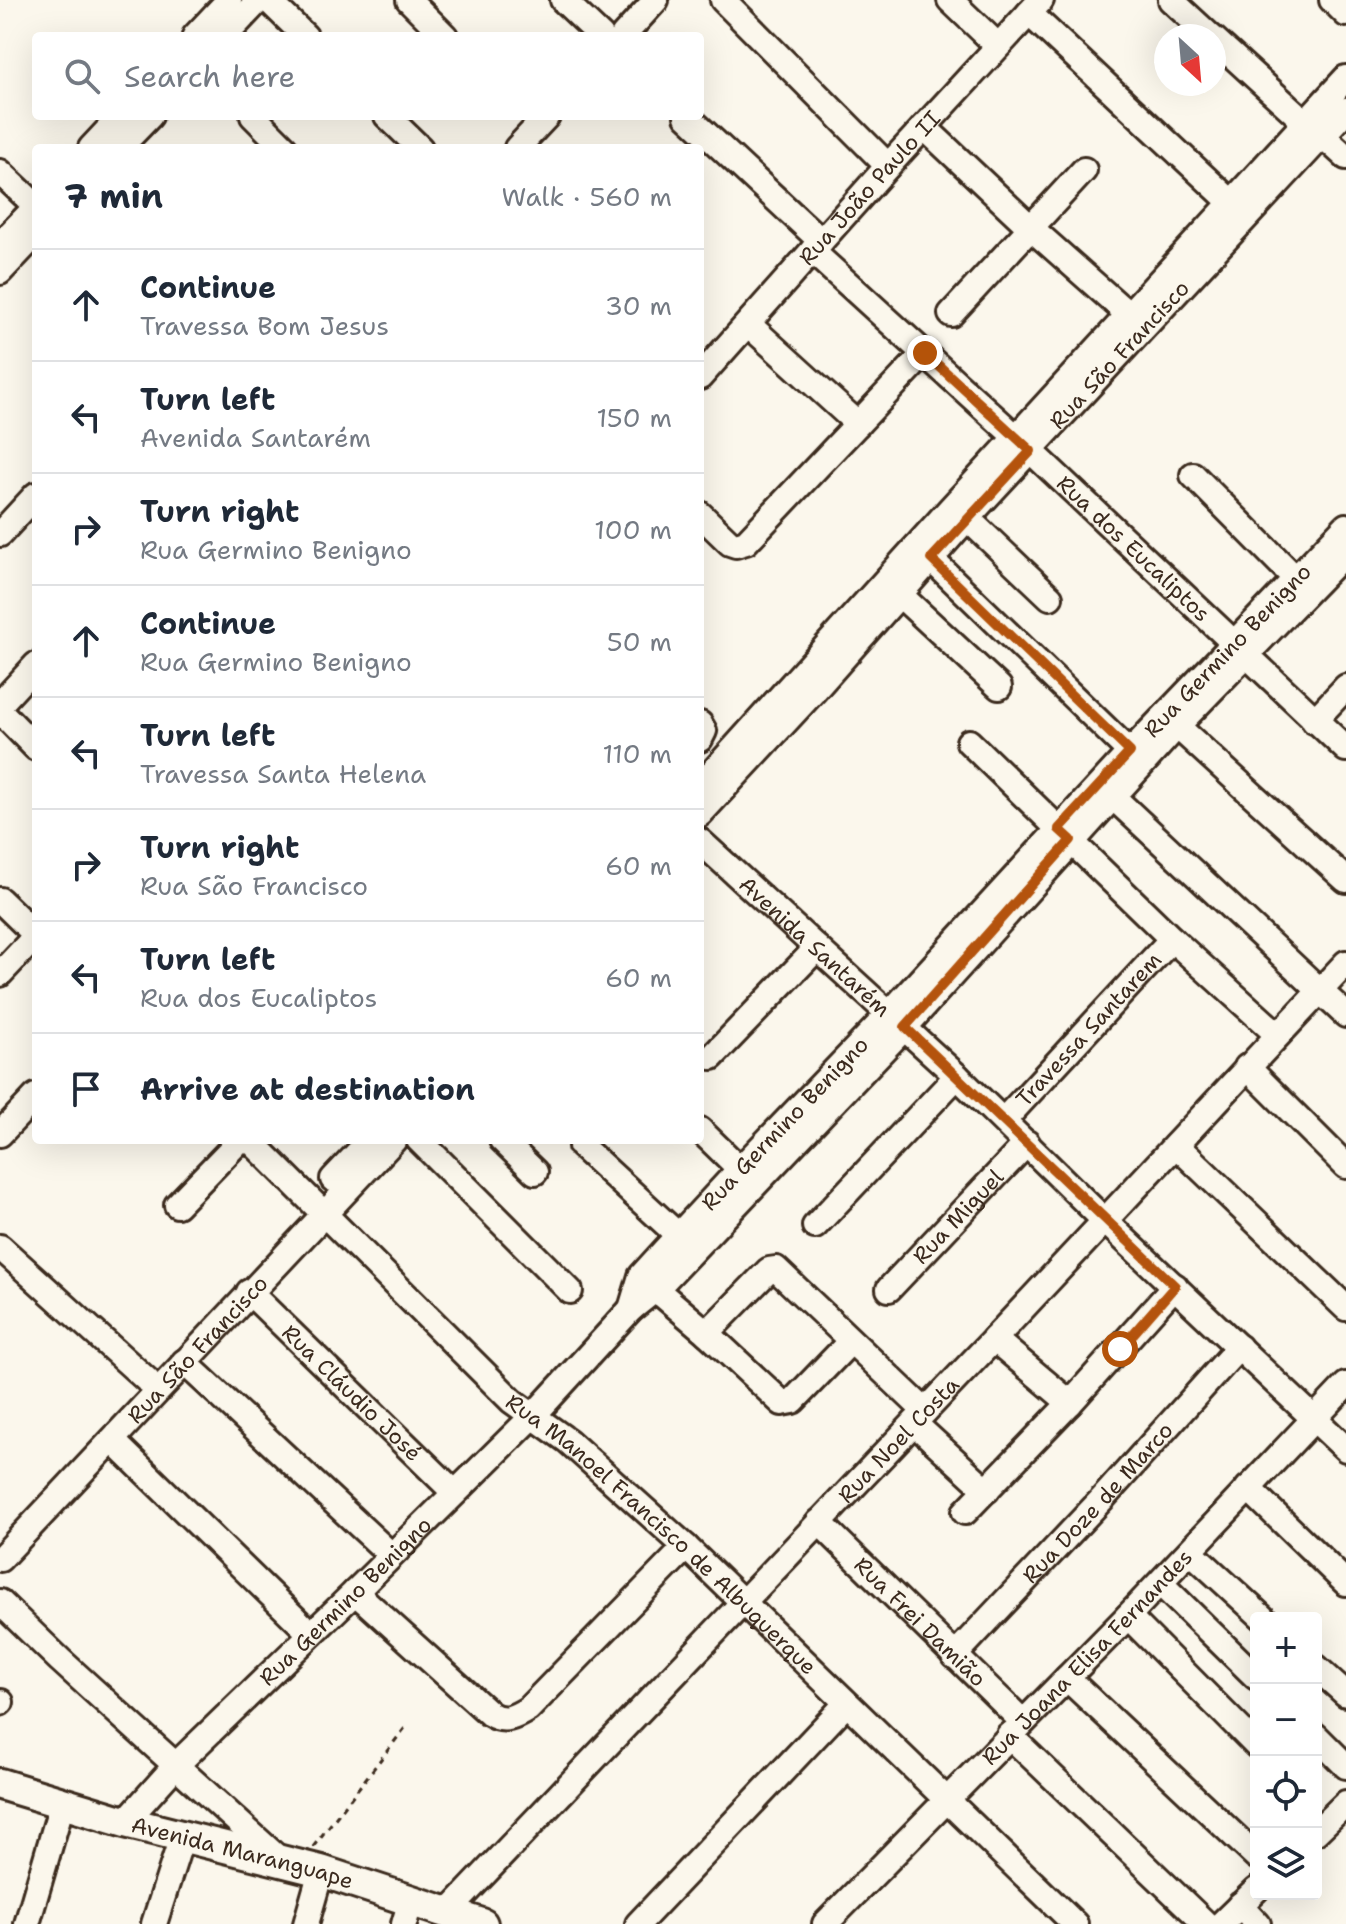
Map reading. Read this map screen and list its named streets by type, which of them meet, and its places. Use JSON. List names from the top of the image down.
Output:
{
  "streets": {
    "main road": ["Avenida Maranguape"],
    "street": [
      "Rua João Paulo II",
      "Rua São Francisco",
      "Rua dos Eucaliptos",
      "Rua Germino Benigno",
      "Avenida Santarém",
      "Travessa Santarem",
      "Rua Miguel",
      "Rua Cláudio José",
      "Rua Noel Costa",
      "Rua Doze de Marco",
      "Rua Manoel Francisco de Albuquerque",
      "Rua Frei Damião",
      "Rua Joana Elisa Fernandes"
    ]
  },
  "crossings": [
    ["Rua João Paulo II", "Rua dos Eucaliptos"],
    ["Rua São Francisco", "Rua dos Eucaliptos"],
    ["Rua São Francisco", "Rua Cláudio José"],
    ["Rua São Francisco", "Rua Manoel Francisco de Albuquerque"],
    ["Rua dos Eucaliptos", "Rua Germino Benigno"],
    ["Rua Germino Benigno", "Avenida Santarém"],
    ["Rua Germino Benigno", "Rua Cláudio José"],
    ["Rua Germino Benigno", "Rua Manoel Francisco de Albuquerque"],
    ["Rua Germino Benigno", "Avenida Maranguape"],
    ["Avenida Santarém", "Travessa Santarem"],
    ["Avenida Santarém", "Rua Miguel"],
    ["Avenida Santarém", "Rua Noel Costa"],
    ["Avenida Santarém", "Rua Doze de Marco"],
    ["Avenida Santarém", "Rua Joana Elisa Fernandes"],
    ["Rua Noel Costa", "Rua Manoel Francisco de Albuquerque"],
    ["Rua Noel Costa", "Rua Frei Damião"],
    ["Rua Noel Costa", "Avenida Maranguape"],
    ["Rua Doze de Marco", "Rua Frei Damião"],
    ["Rua Manoel Francisco de Albuquerque", "Rua Joana Elisa Fernandes"],
    ["Rua Frei Damião", "Rua Joana Elisa Fernandes"]
  ],
  "north": "bottom right",
  "page": {
    "search": "Search here",
    "heading": ["7 min", "Walk · 560 m"],
    "list": [
      ["Continue", "Travessa Bom Jesus", "30 m"],
      ["Turn left", "Avenida Santarém", "150 m"],
      ["Turn right", "Rua Germino Benigno", "100 m"],
      ["Continue", "Rua Germino Benigno", "50 m"],
      ["Turn left", "Travessa Santa Helena", "110 m"],
      ["Turn right", "Rua São Francisco", "60 m"],
      ["Turn left", "Rua dos Eucaliptos", "60 m"],
      "Arrive at destination"
    ],
    "map_buttons": ["+", "−"]
  }
}
